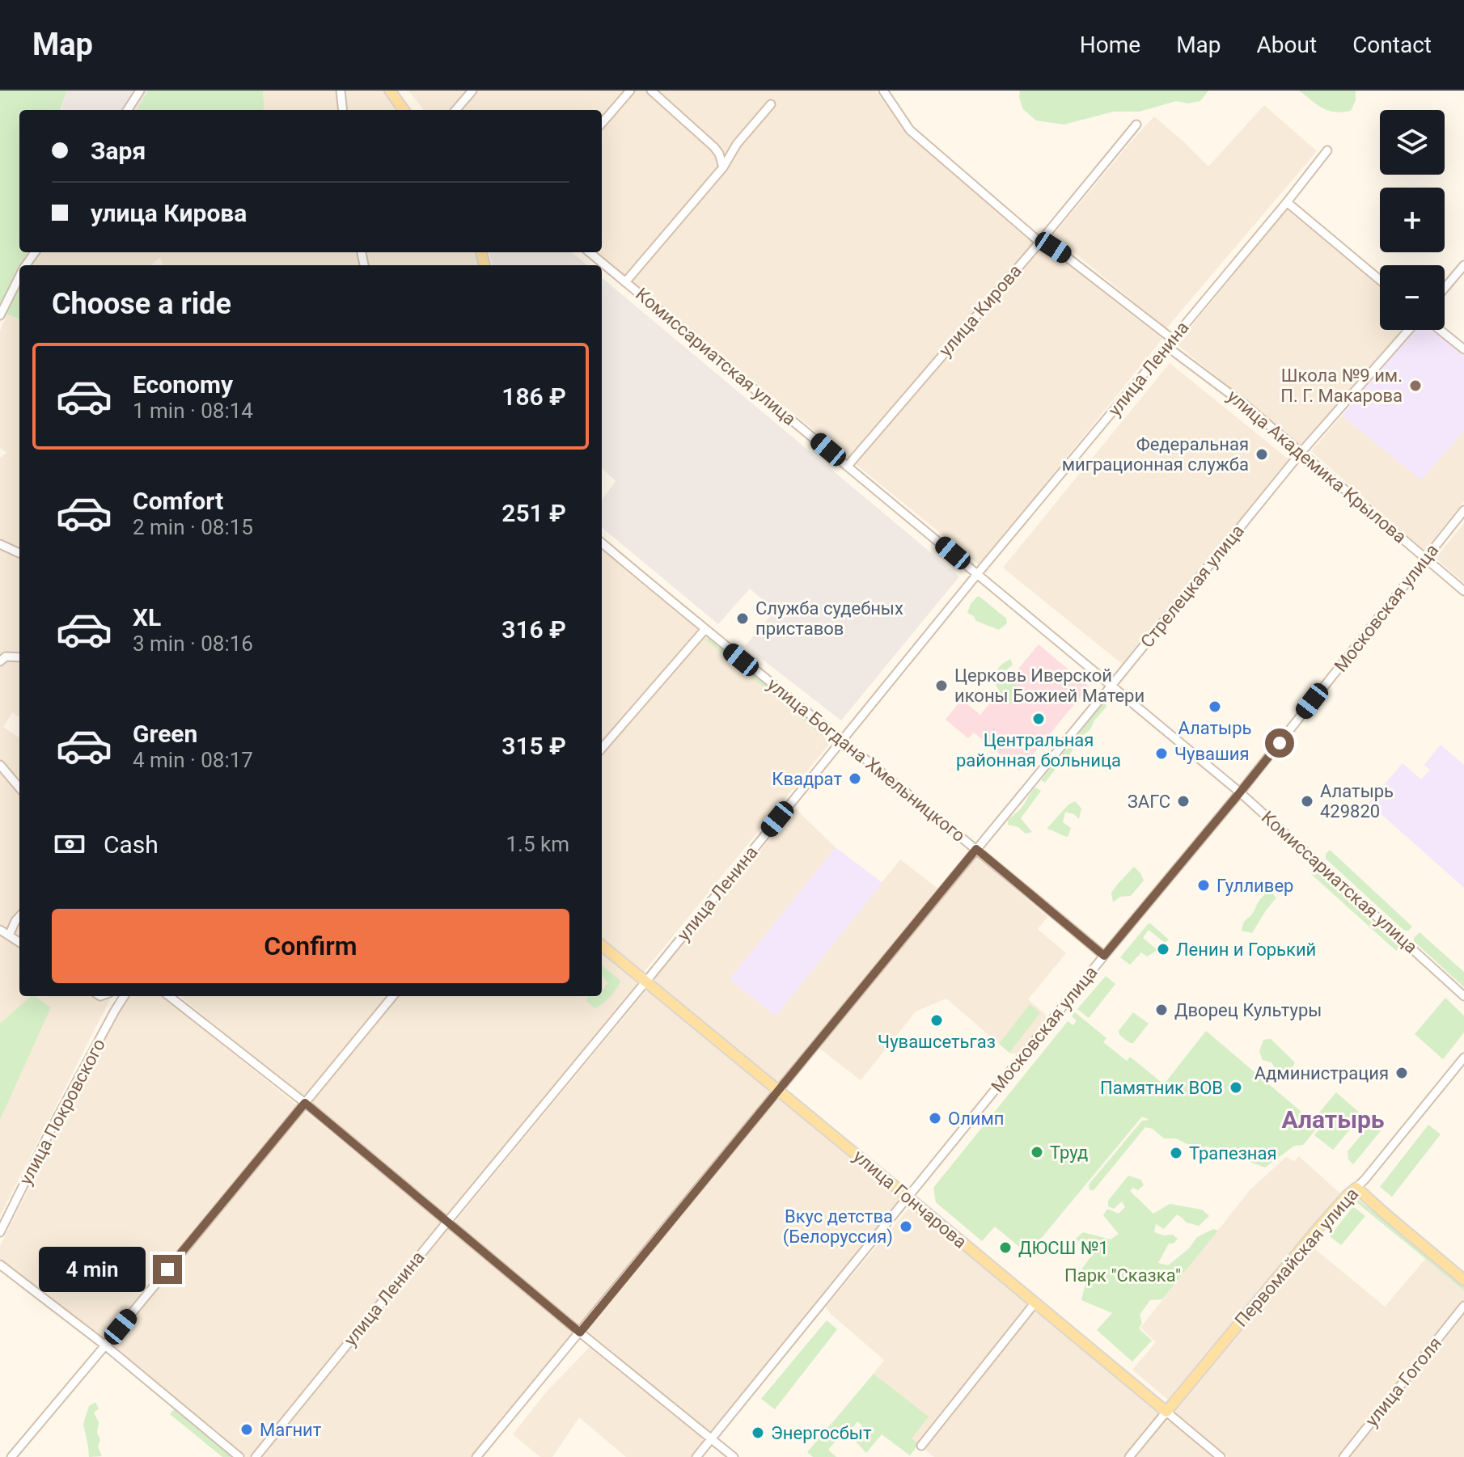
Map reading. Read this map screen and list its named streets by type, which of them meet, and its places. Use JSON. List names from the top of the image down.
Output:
{
  "streets": {
    "main road": ["улица Гончарова", "Первомайская улица"],
    "street": [
      "улица Кирова",
      "Комиссариатская улица",
      "улица Ленина",
      "улица Академика Крылова",
      "Стрелецкая улица",
      "Московская улица",
      "улица Богдана Хмельницкого",
      "улица Покровского",
      "улица Гоголя"
    ]
  },
  "crossings": [
    ["улица Кирова", "Комиссариатская улица"],
    ["Комиссариатская улица", "улица Ленина"],
    ["Комиссариатская улица", "Стрелецкая улица"],
    ["Комиссариатская улица", "Московская улица"],
    ["улица Ленина", "улица Академика Крылова"],
    ["улица Ленина", "улица Богдана Хмельницкого"],
    ["улица Ленина", "улица Гончарова"],
    ["улица Академика Крылова", "Стрелецкая улица"],
    ["улица Академика Крылова", "Московская улица"],
    ["Стрелецкая улица", "улица Богдана Хмельницкого"],
    ["Стрелецкая улица", "улица Гончарова"],
    ["Московская улица", "улица Богдана Хмельницкого"],
    ["Московская улица", "улица Гончарова"],
    ["улица Гончарова", "Первомайская улица"]
  ],
  "districts": ["Алатырь"],
  "parks": ["Парк \"Сказка\""],
  "places": [
    "Школа №9 им. П. Г. Макарова",
    "Федеральная миграционная служба",
    "Служба судебных приставов",
    "Церковь Иверской иконы Божией Матери",
    "Алатырь",
    "Центральная районная больница",
    "Чувашия",
    "Квадрат",
    "ЗАГС",
    "Алатырь 429820",
    "Гулливер",
    "Ленин и Горький",
    "Дворец Культуры",
    "Чувашсетьгаз",
    "Администрация",
    "Памятник ВОВ",
    "Олимп",
    "Труд",
    "Трапезная",
    "Вкус детства (Белоруссия)",
    "ДЮСШ №1",
    "Магнит",
    "Энергосбыт"
  ],
  "page": {
    "header": "Map",
    "nav": [
      "Home",
      "Map",
      "About",
      "Contact"
    ],
    "map_buttons": ["+", "−"],
    "banner": ["Заря", "улица Кирова"],
    "heading": "Choose a ride",
    "list": [
      {
        "name": "Economy",
        "note": "1 min · 08:14",
        "value": "186 ₽"
      },
      {
        "name": "Comfort",
        "note": "2 min · 08:15",
        "value": "251 ₽"
      },
      {
        "name": "XL",
        "note": "3 min · 08:16",
        "value": "316 ₽"
      },
      {
        "name": "Green",
        "note": "4 min · 08:17",
        "value": "315 ₽"
      }
    ],
    "pay": ["Cash", "1.5 km"],
    "buttons": "Confirm",
    "bubble": "4 min"
  }
}
